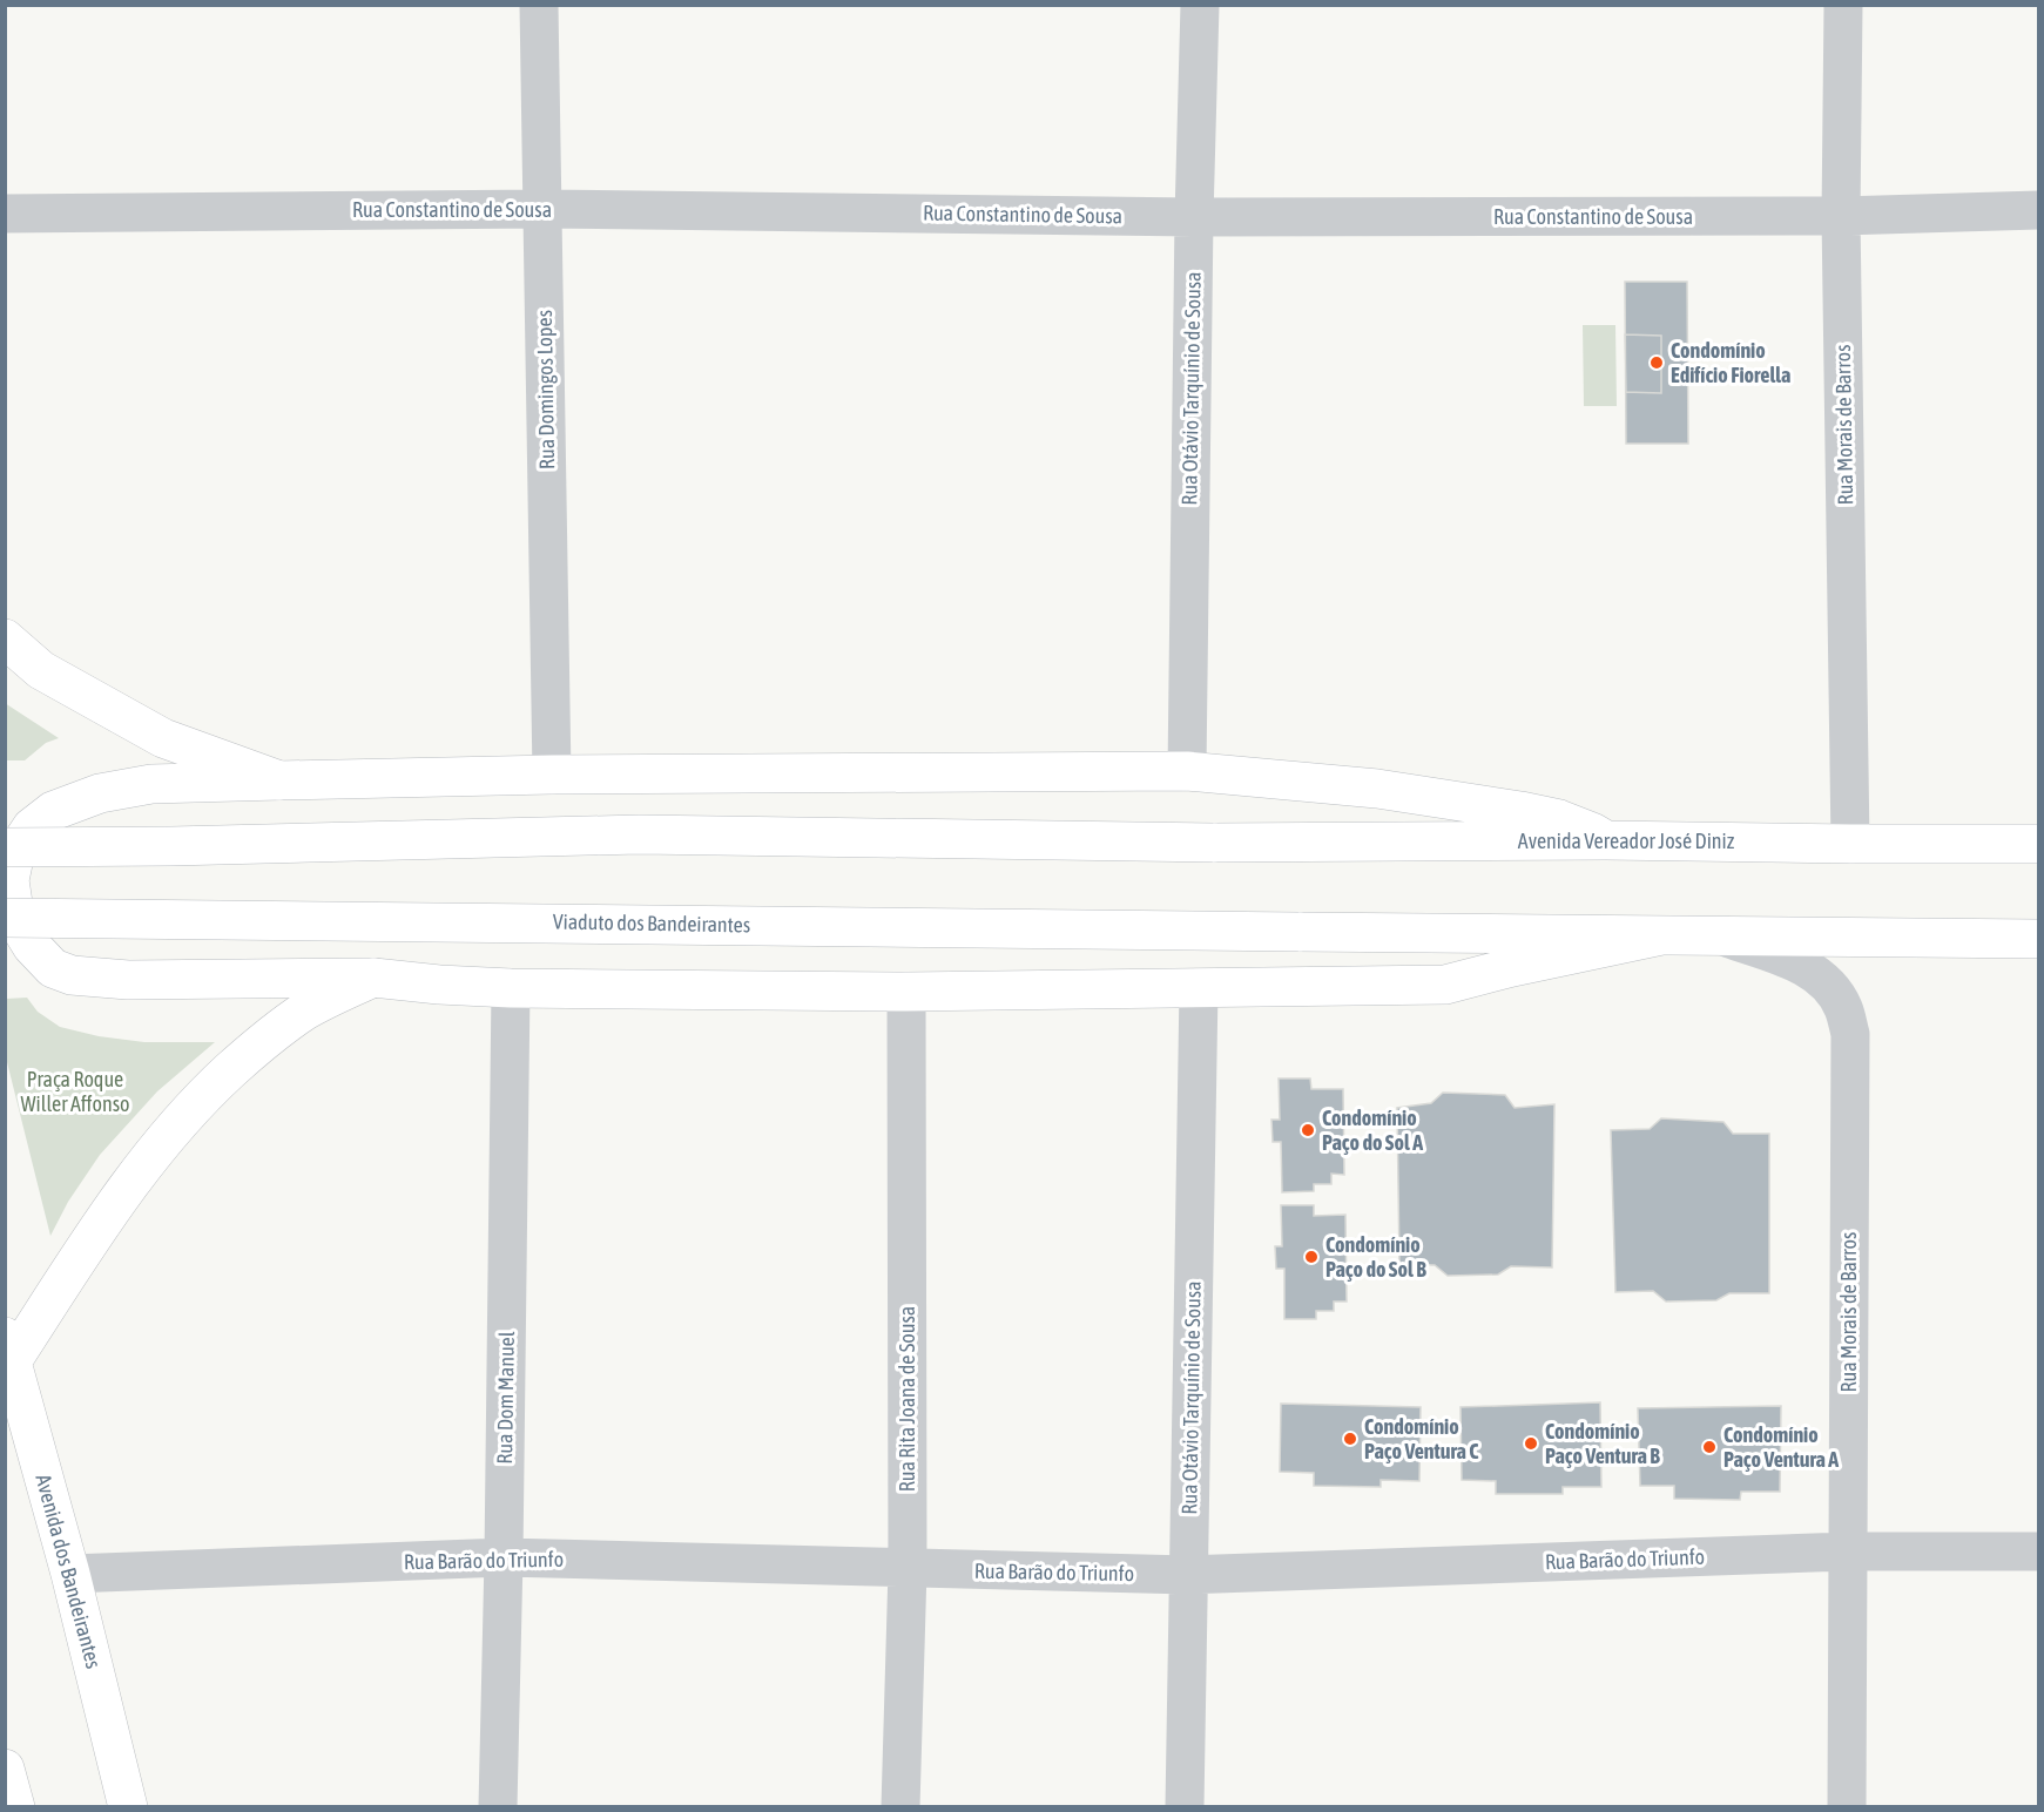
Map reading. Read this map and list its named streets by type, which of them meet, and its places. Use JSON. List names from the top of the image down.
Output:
{
  "streets": {
    "main road": ["Avenida Vereador José Diniz", "Viaduto dos Bandeirantes", "Avenida dos Bandeirantes"],
    "street": [
      "Rua Constantino de Sousa",
      "Rua Otávio Tarquínio de Sousa",
      "Rua Domingos Lopes",
      "Rua Morais de Barros",
      "Rua Dom Manuel",
      "Rua Rita Joana de Sousa",
      "Rua Barão do Triunfo"
    ]
  },
  "crossings": [
    ["Rua Constantino de Sousa", "Rua Otávio Tarquínio de Sousa"],
    ["Rua Constantino de Sousa", "Rua Domingos Lopes"],
    ["Rua Constantino de Sousa", "Rua Morais de Barros"],
    ["Rua Otávio Tarquínio de Sousa", "Rua Barão do Triunfo"],
    ["Rua Morais de Barros", "Avenida Vereador José Diniz"],
    ["Rua Morais de Barros", "Rua Barão do Triunfo"],
    ["Rua Dom Manuel", "Rua Barão do Triunfo"],
    ["Rua Rita Joana de Sousa", "Rua Barão do Triunfo"],
    ["Rua Barão do Triunfo", "Avenida dos Bandeirantes"]
  ],
  "parks": ["Praça Roque Willer Affonso"],
  "places": [
    "Condomínio Edifício Fiorella",
    "Condomínio Paço do Sol A",
    "Condomínio Paço do Sol B",
    "Condomínio Paço Ventura C",
    "Condomínio Paço Ventura B",
    "Condomínio Paço Ventura A"
  ]
}
